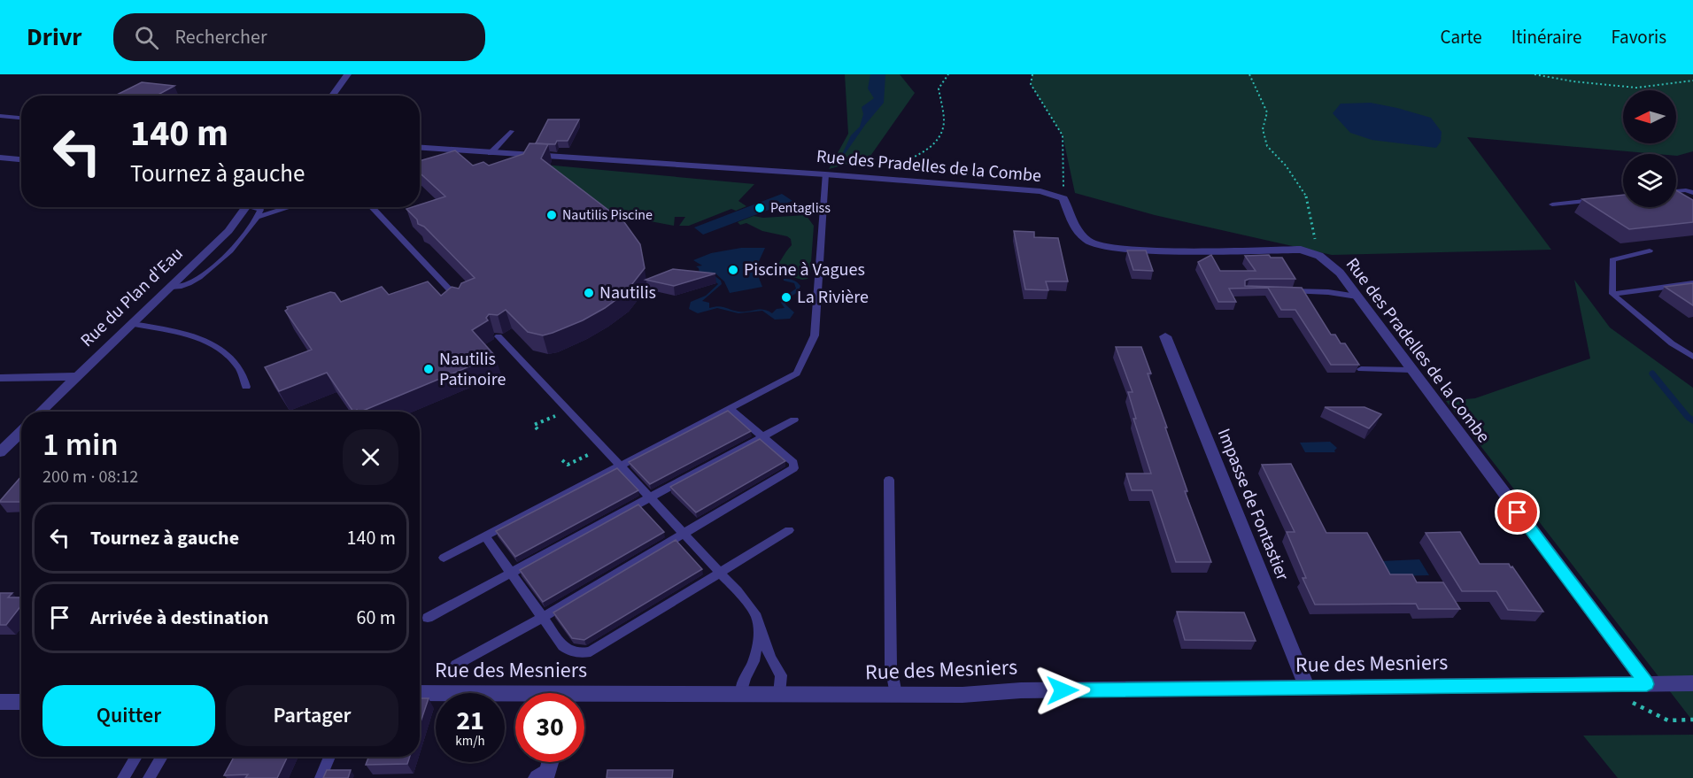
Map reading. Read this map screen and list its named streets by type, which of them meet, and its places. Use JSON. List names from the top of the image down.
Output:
{
  "streets": {
    "street": [
      "Rue des Pradelles de la Combe",
      "Rue du Plan d'Eau",
      "Impasse de Fontastier",
      "Rue des Mesniers"
    ]
  },
  "crossings": [
    ["Rue des Pradelles de la Combe", "Rue des Mesniers"],
    ["Impasse de Fontastier", "Rue des Mesniers"]
  ],
  "places": [
    "Pentagliss",
    "Nautilis Piscine",
    "Piscine à Vagues",
    "Nautilis",
    "La Rivière",
    "Nautilis Patinoire"
  ],
  "north": "left",
  "page": {
    "header": "Drivr",
    "search": "Rechercher",
    "nav": ["Carte", "Itinéraire", "Favoris"],
    "turn": ["140 m", "Tournez à gauche"],
    "heading": ["1 min", "200 m · 08:12"],
    "list": [
      {
        "name": "Tournez à gauche",
        "value": "140 m"
      },
      {
        "name": "Arrivée à destination",
        "value": "60 m"
      }
    ],
    "buttons": ["Quitter", "Partager"],
    "speed": "21 km/h",
    "limit": "30"
  }
}
